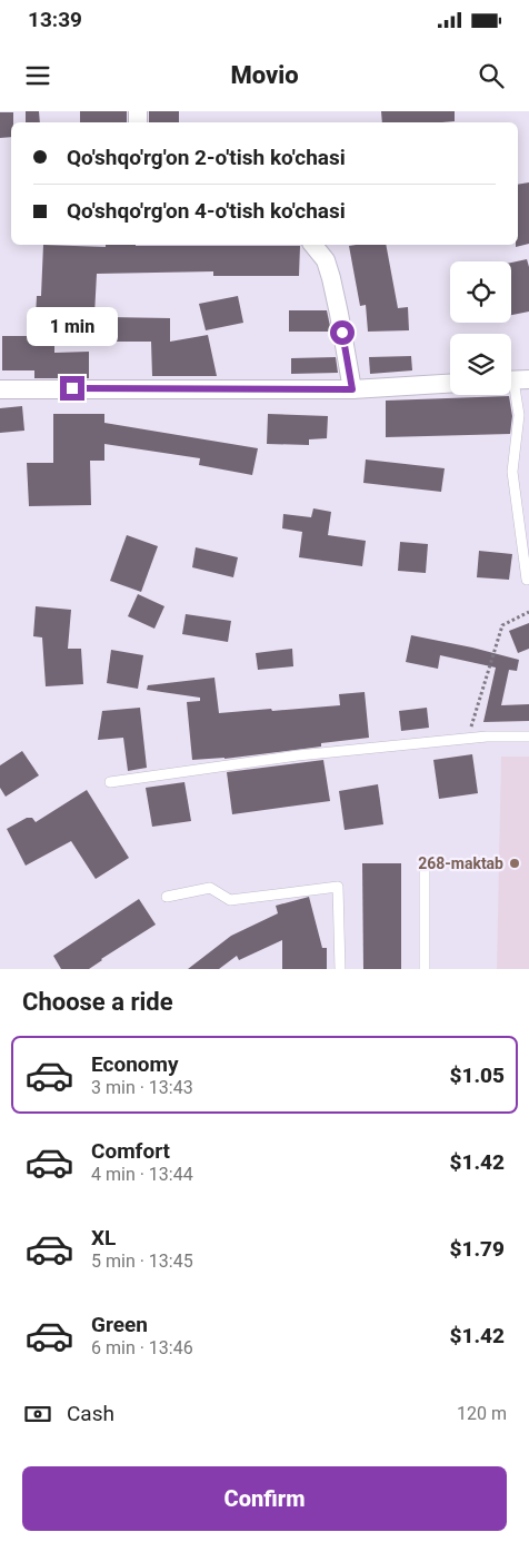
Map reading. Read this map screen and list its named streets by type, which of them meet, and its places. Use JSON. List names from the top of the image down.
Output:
{
  "places": ["268-maktab"],
  "page": {
    "status": "13:39",
    "header": "Movio",
    "banner": ["Qo'shqo'rg'on 2-o'tish ko'chasi", "Qo'shqo'rg'on 4-o'tish ko'chasi"],
    "bubble": "1 min",
    "heading": "Choose a ride",
    "list": [
      {
        "name": "Economy",
        "note": "3 min · 13:43",
        "value": "$1.05"
      },
      {
        "name": "Comfort",
        "note": "4 min · 13:44",
        "value": "$1.42"
      },
      {
        "name": "XL",
        "note": "5 min · 13:45",
        "value": "$1.79"
      },
      {
        "name": "Green",
        "note": "6 min · 13:46",
        "value": "$1.42"
      }
    ],
    "pay": ["Cash", "120 m"],
    "buttons": "Confirm"
  }
}
